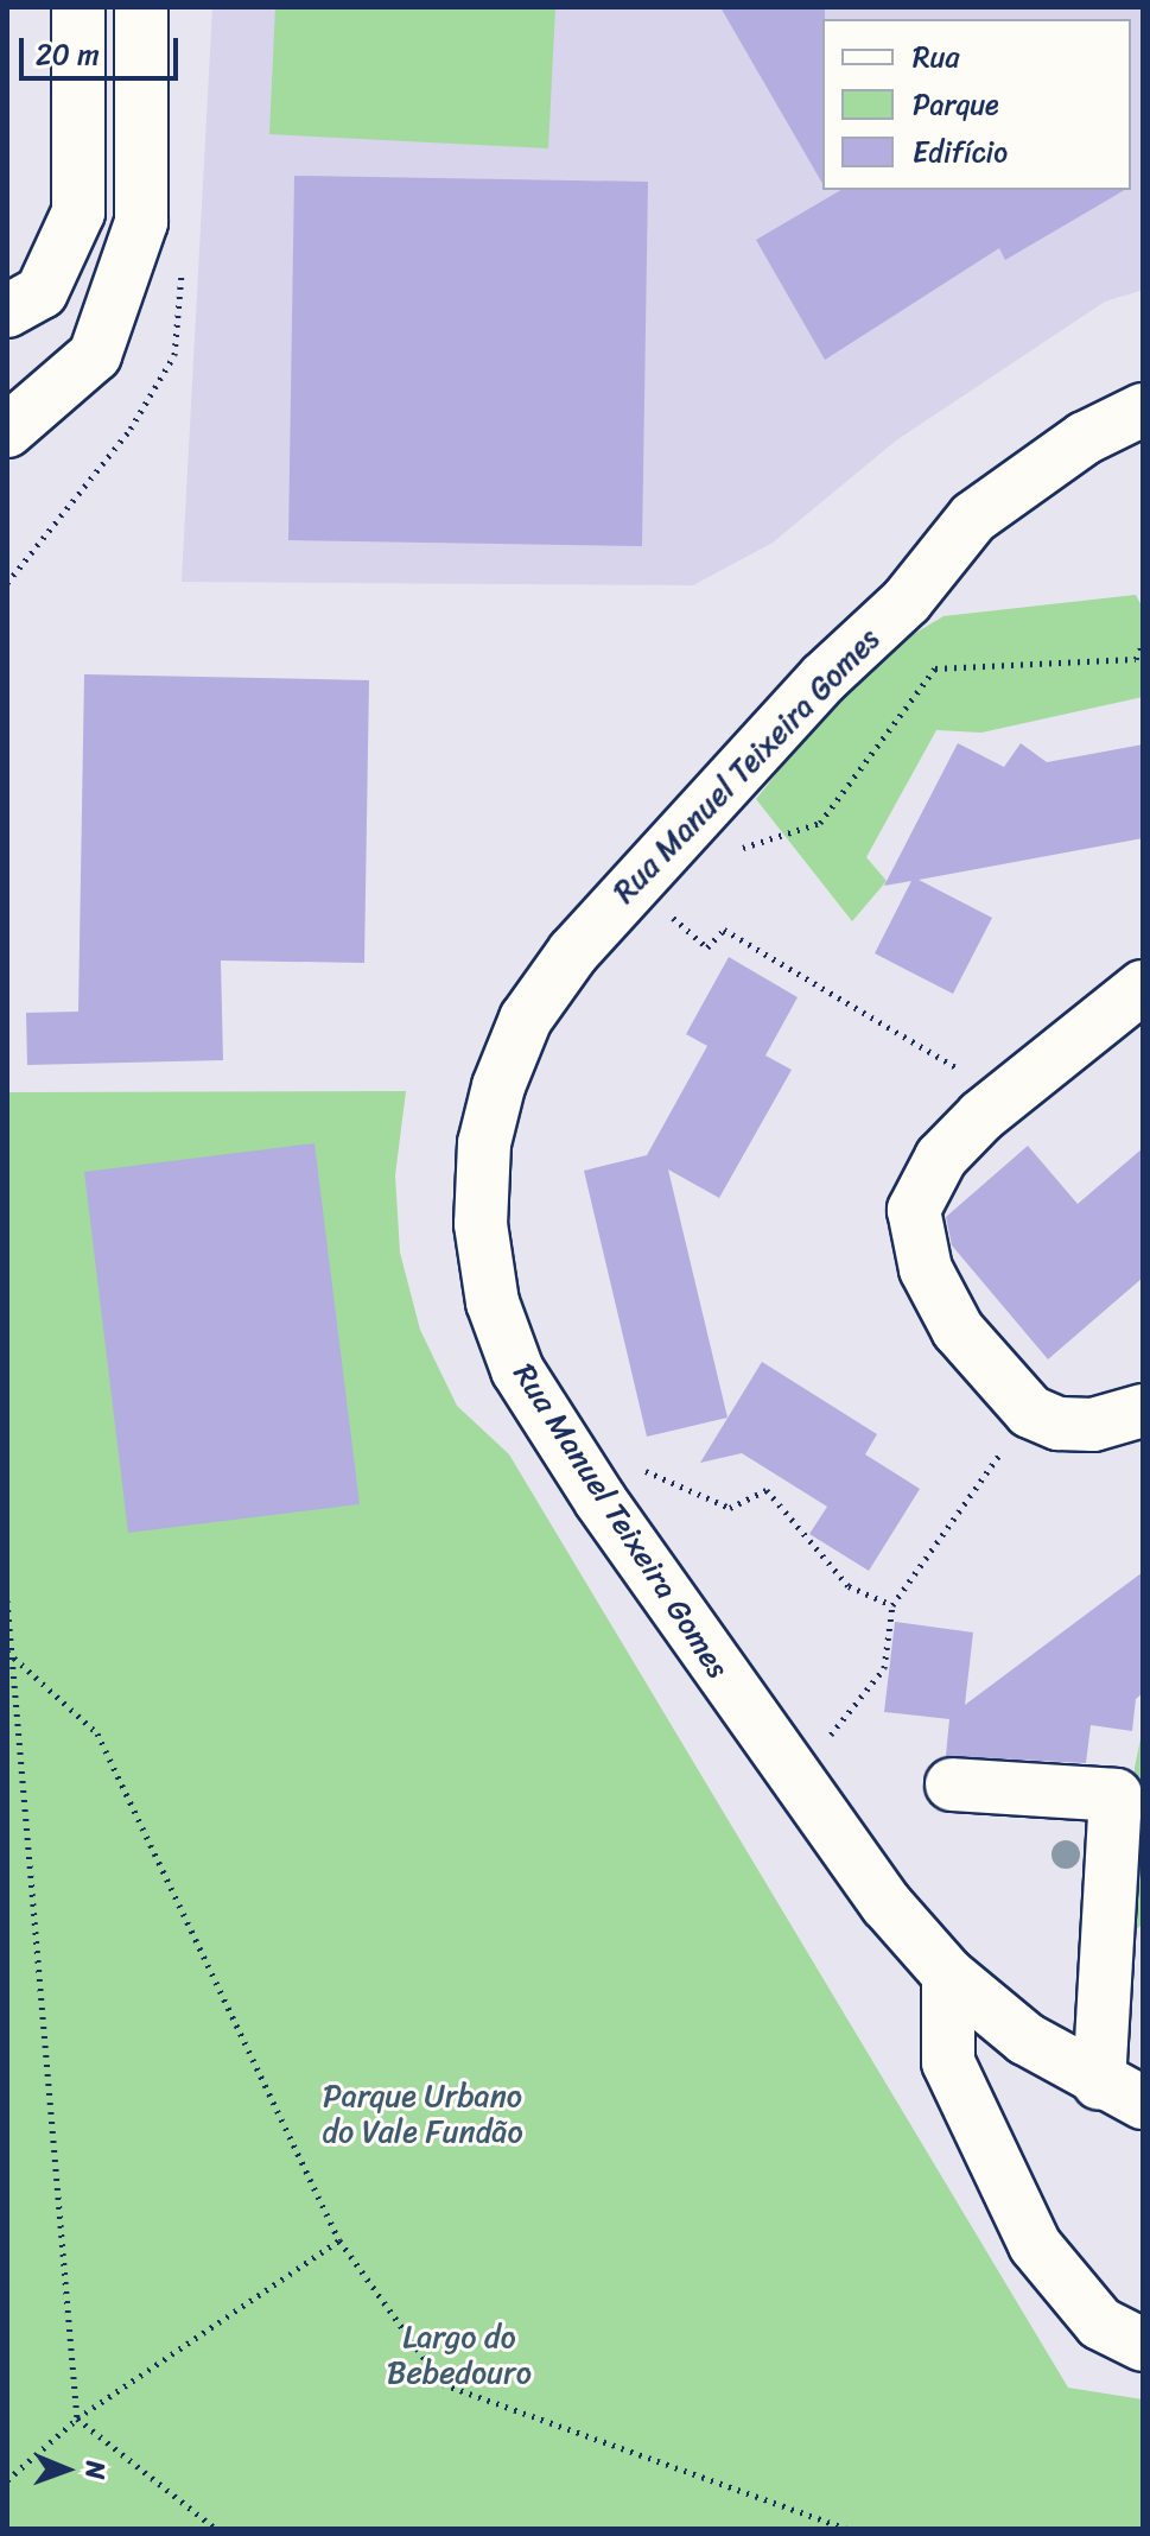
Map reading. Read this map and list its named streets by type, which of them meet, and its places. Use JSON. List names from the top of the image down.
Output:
{
  "streets": {
    "street": ["Rua Manuel Teixeira Gomes"]
  },
  "parks": ["Parque Urbano do Vale Fundão", "Largo do Bebedouro"],
  "legend": ["Rua", "Parque", "Edifício"],
  "scale_bar": "20 m",
  "north": "right"
}
